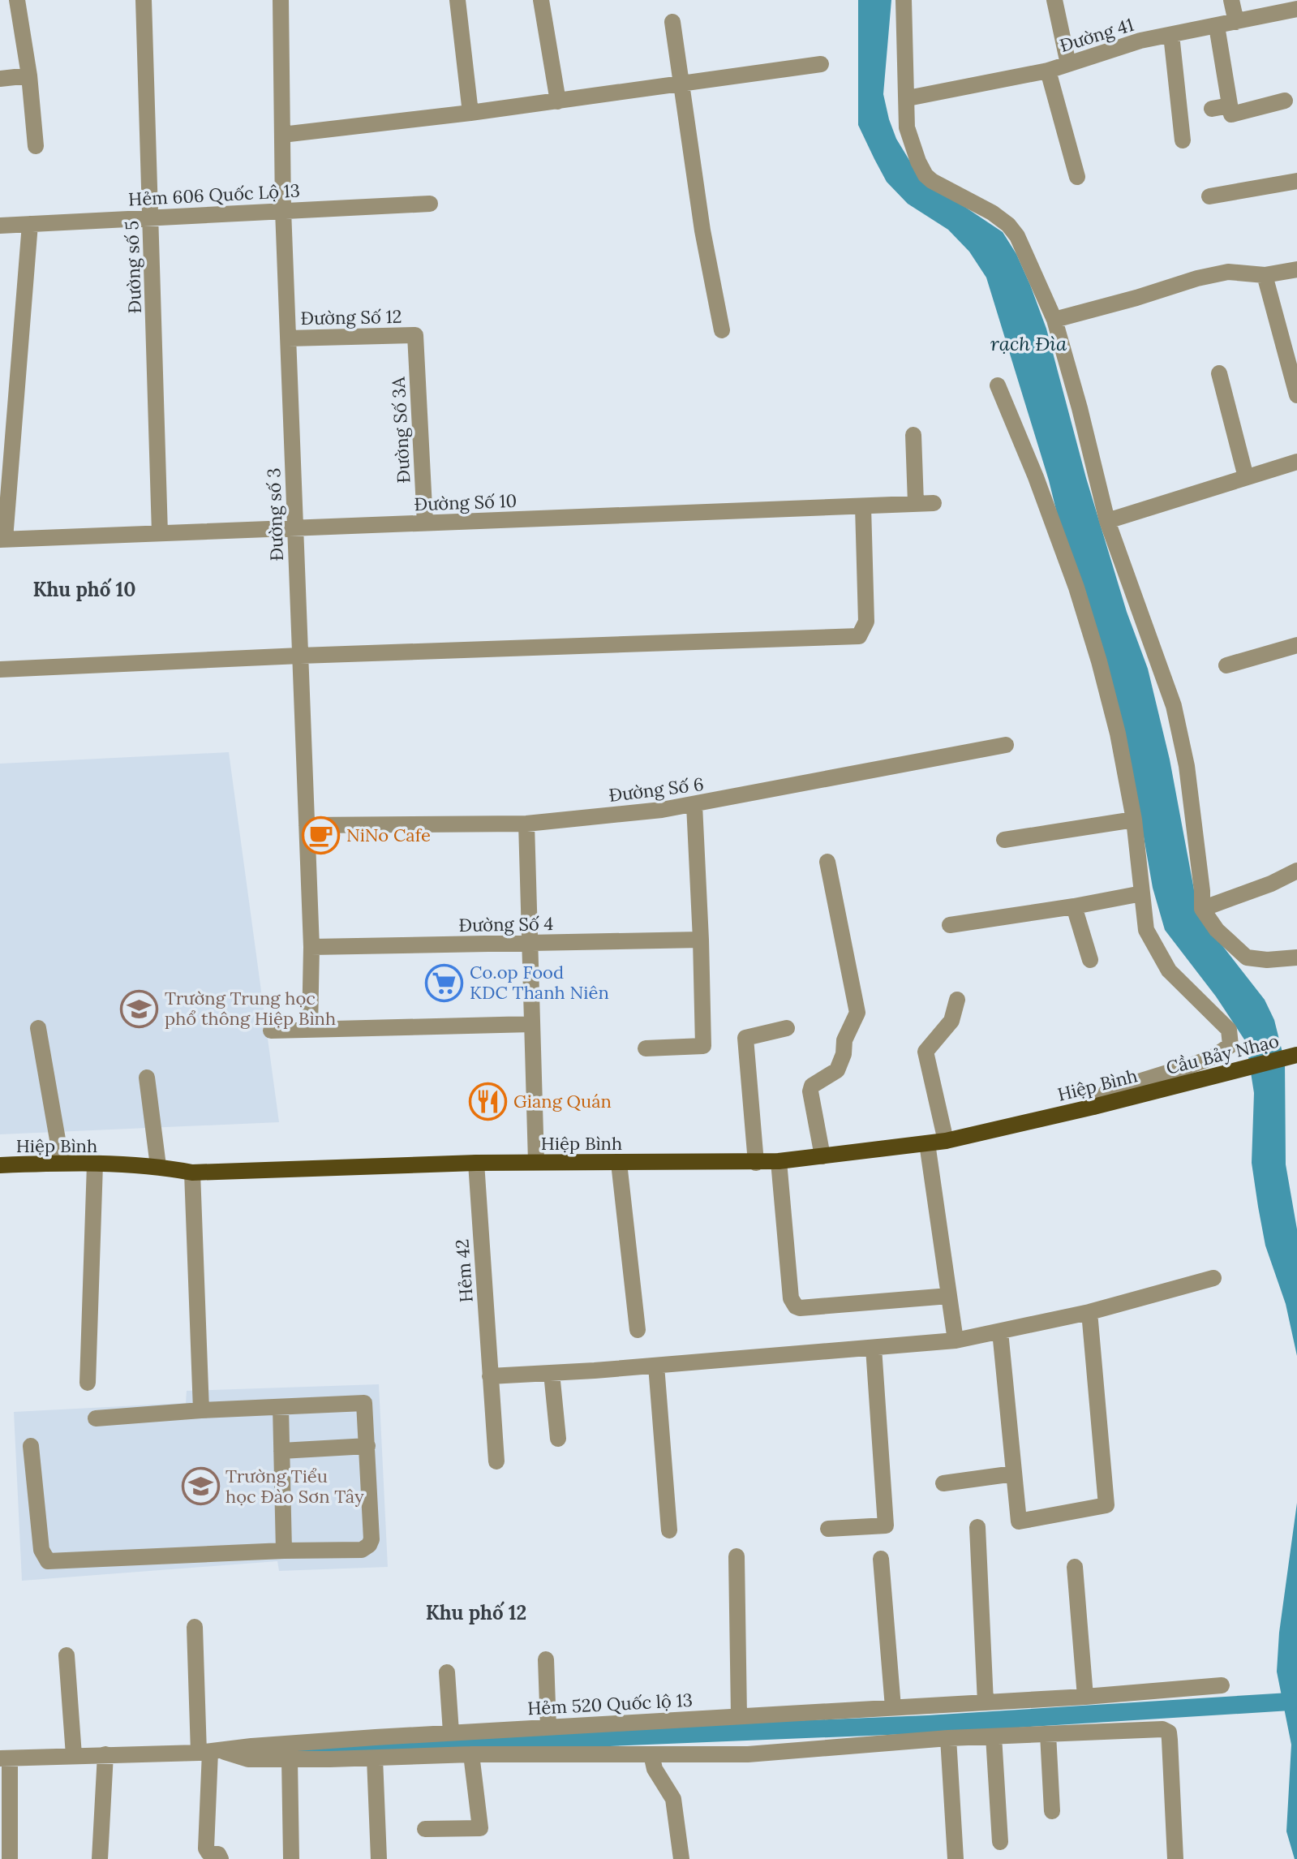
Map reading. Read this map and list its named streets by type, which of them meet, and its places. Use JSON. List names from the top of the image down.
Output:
{
  "streets": {
    "main road": ["Cầu Bảy Nhạo", "Hiệp Bình"],
    "street": [
      "Đường 41",
      "Hẻm 606 Quốc Lộ 13",
      "Đường số 5",
      "Đường Số 12",
      "Đường Số 3A",
      "Đường Số 10",
      "Đường số 3",
      "Đường Số 6",
      "Đường Số 4",
      "Hẻm 42",
      "Hẻm 520 Quốc lộ 13"
    ]
  },
  "crossings": [
    ["Hẻm 606 Quốc Lộ 13", "Đường số 5"],
    ["Hẻm 606 Quốc Lộ 13", "Đường số 3"],
    ["Đường số 5", "Đường Số 10"],
    ["Đường Số 12", "Đường Số 3A"],
    ["Đường Số 12", "Đường số 3"],
    ["Đường Số 3A", "Đường Số 10"],
    ["Đường Số 10", "Đường số 3"],
    ["Đường số 3", "Đường Số 6"],
    ["Đường số 3", "Đường Số 4"],
    ["Cầu Bảy Nhạo", "Hiệp Bình"],
    ["Hiệp Bình", "Hẻm 42"]
  ],
  "districts": ["Khu phố 10", "Khu phố 12"],
  "water": ["rạch Đìa"],
  "places": {
    "cafe": ["NiNo Cafe"],
    "supermarket": ["Co.op Food KDC Thanh Niên"],
    "school or university": ["Trường Trung học phổ thông Hiệp Bình", "Trường Tiểu học Đào Sơn Tây"],
    "restaurant": ["Giang Quán"]
  }
}
